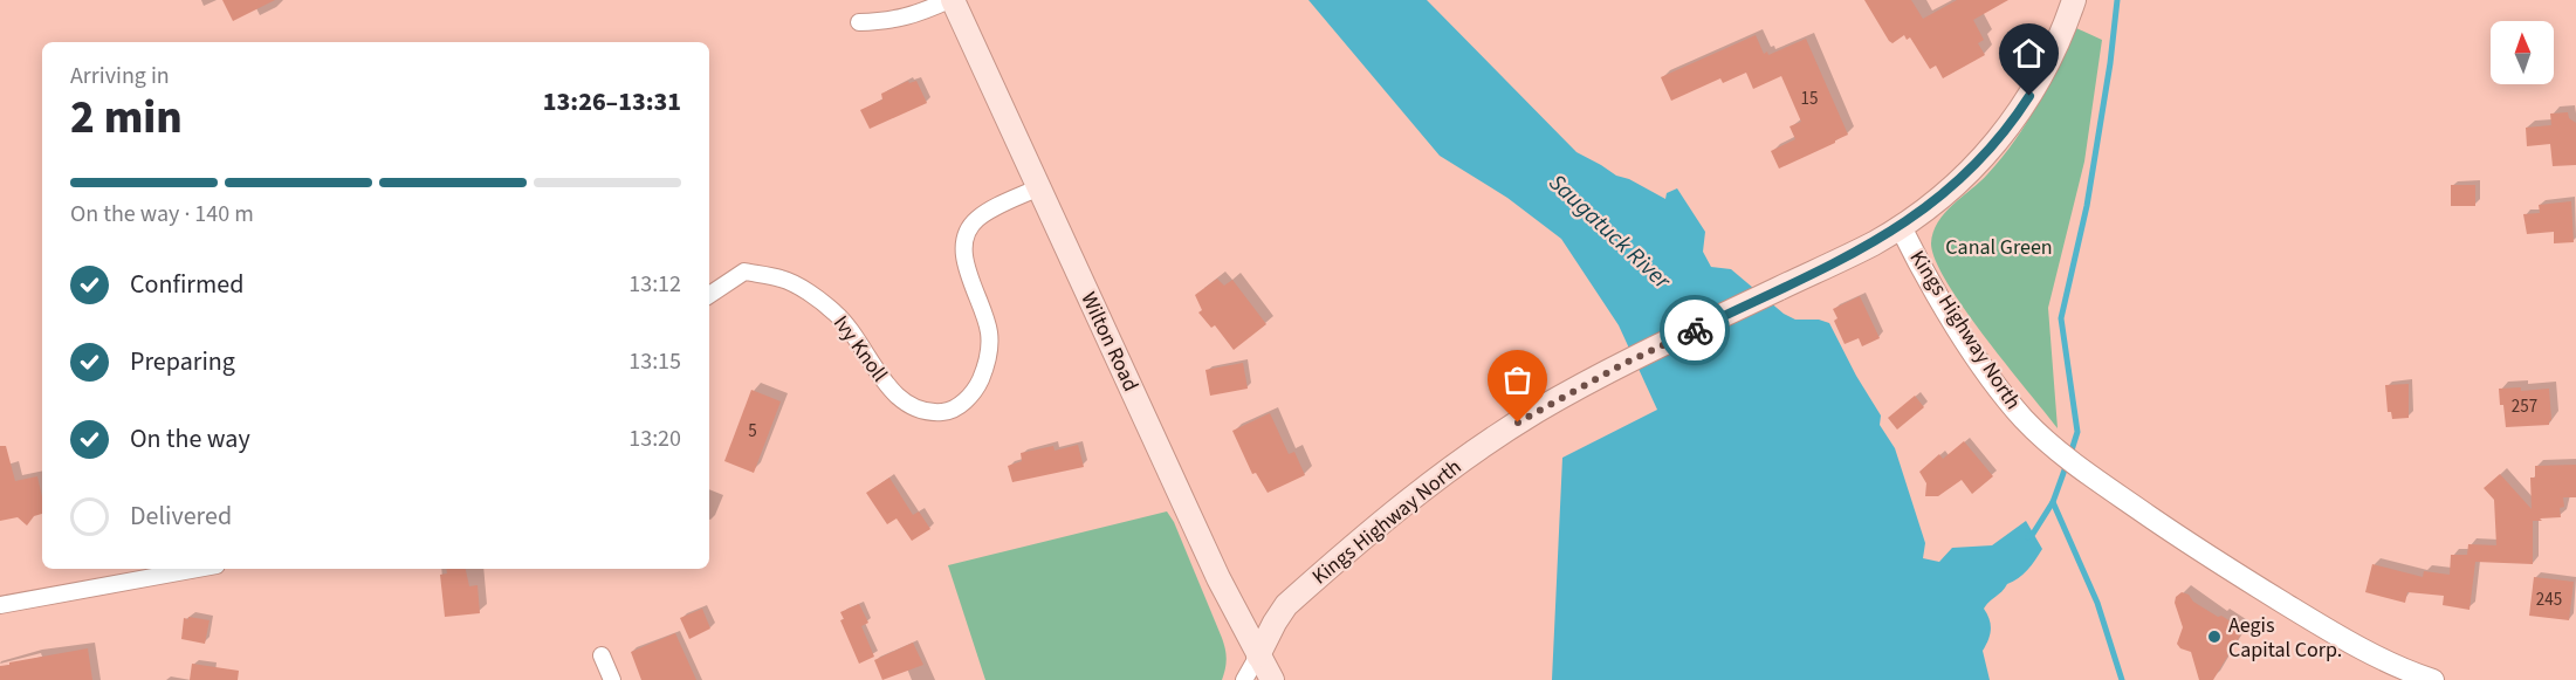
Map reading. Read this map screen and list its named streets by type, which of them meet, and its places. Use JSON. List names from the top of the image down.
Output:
{
  "streets": {
    "main road": ["Kings Highway North", "Wilton Road"],
    "street": ["Ivy Knoll"]
  },
  "crossings": [
    ["Kings Highway North", "Wilton Road"],
    ["Wilton Road", "Ivy Knoll"]
  ],
  "water": ["Saugatuck River"],
  "parks": ["Canal Green"],
  "places": ["Aegis Capital Corp."],
  "house_numbers": [
    "15",
    "257",
    "5",
    "245"
  ],
  "north": "top",
  "page": {
    "heading": ["2 min", "Arriving in", "13:26–13:31"],
    "bar": "On the way · 140 m",
    "list": [
      ["Confirmed", "13:12"],
      ["Preparing", "13:15"],
      ["On the way", "13:20"],
      "Delivered"
    ]
  }
}
